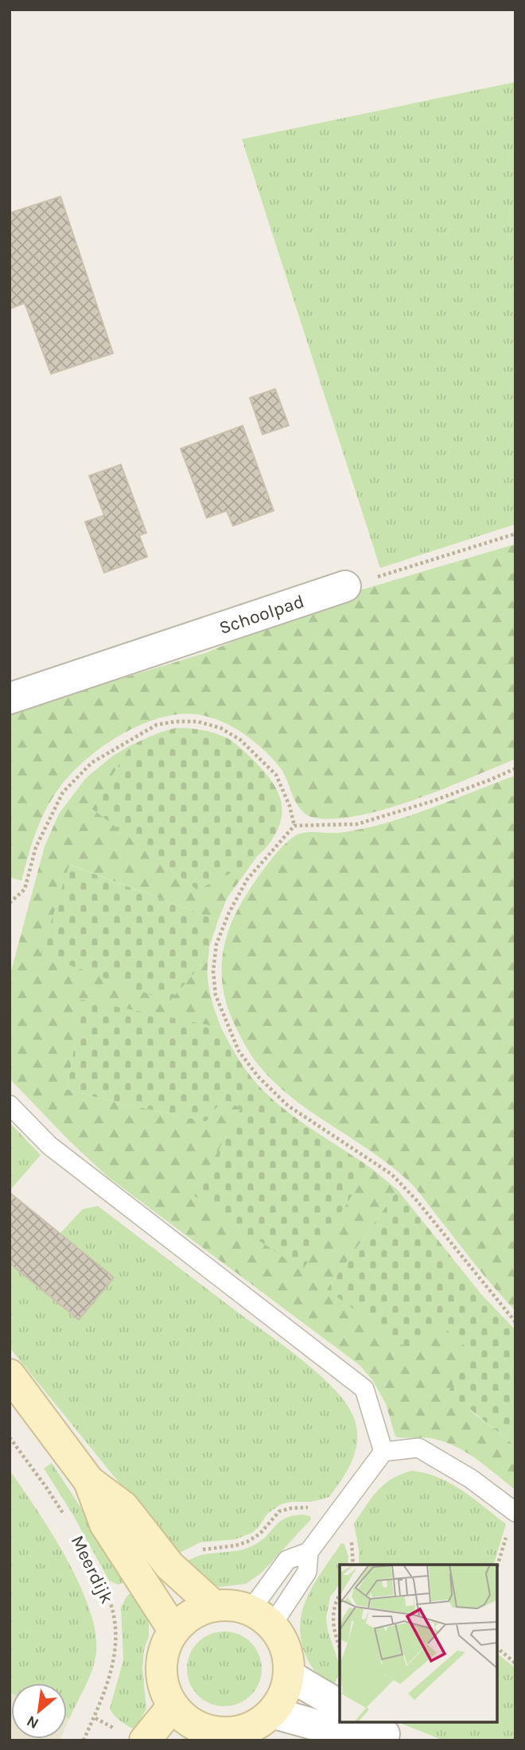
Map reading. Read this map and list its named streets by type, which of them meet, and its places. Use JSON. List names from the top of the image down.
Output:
{
  "streets": {
    "street": ["Schoolpad", "Meerdijk"]
  },
  "north": "bottom left"
}
